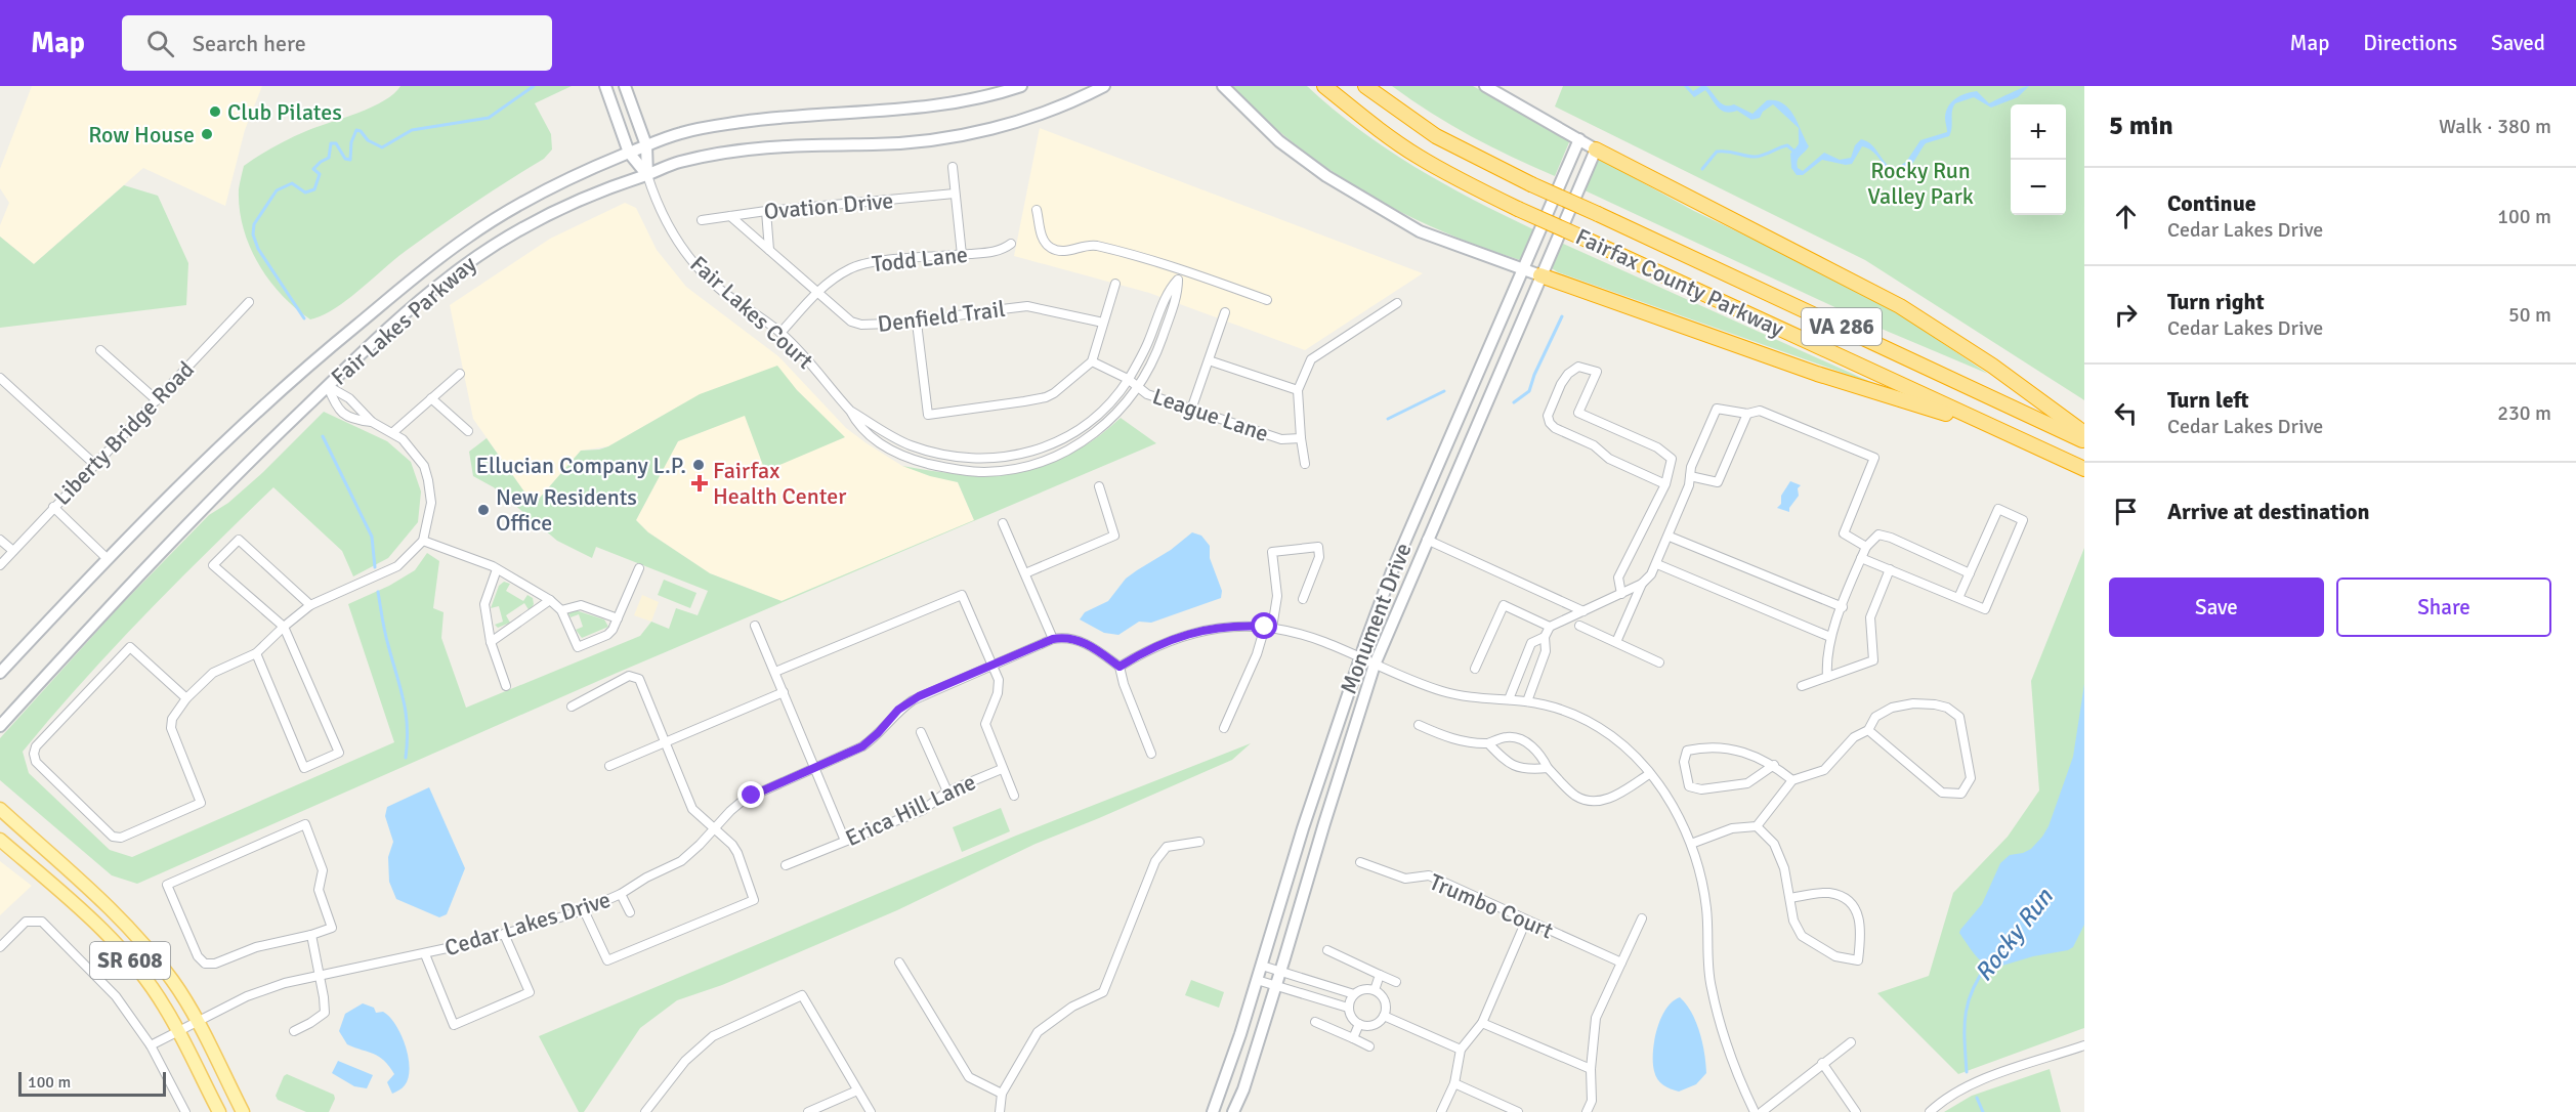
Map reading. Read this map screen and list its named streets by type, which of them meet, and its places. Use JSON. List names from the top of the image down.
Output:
{
  "streets": {
    "highway": ["Fairfax County Parkway", "VA 286"],
    "main road": ["Fair Lakes Parkway", "Monument Drive", "SR 608"],
    "street": [
      "Ovation Drive",
      "Todd Lane",
      "Fair Lakes Court",
      "Denfield Trail",
      "League Lane",
      "Liberty Bridge Road",
      "Erica Hill Lane",
      "Trumbo Court",
      "Cedar Lakes Drive"
    ]
  },
  "crossings": [
    ["Ovation Drive", "Denfield Trail"],
    ["Todd Lane", "Fair Lakes Court"],
    ["Todd Lane", "Denfield Trail"],
    ["Fair Lakes Court", "Fair Lakes Parkway"],
    ["Fair Lakes Court", "League Lane"],
    ["Cedar Lakes Drive", "SR 608"]
  ],
  "water": ["Rocky Run"],
  "parks": ["Rocky Run Valley Park"],
  "places": {
    "other": [
      "Club Pilates",
      "Row House",
      "Ellucian Company L.P.",
      "New Residents Office"
    ],
    "health": ["Fairfax Health Center"]
  },
  "scale_bar": "100 m",
  "page": {
    "header": "Map",
    "search": "Search here",
    "nav": ["Map", "Directions", "Saved"],
    "heading": ["5 min", "Walk · 380 m"],
    "map_buttons": ["+", "−"],
    "list": [
      ["Continue", "Cedar Lakes Drive", "100 m"],
      ["Turn right", "Cedar Lakes Drive", "50 m"],
      ["Turn left", "Cedar Lakes Drive", "230 m"],
      "Arrive at destination"
    ],
    "buttons": ["Save", "Share"],
    "scale": "100 m"
  }
}
